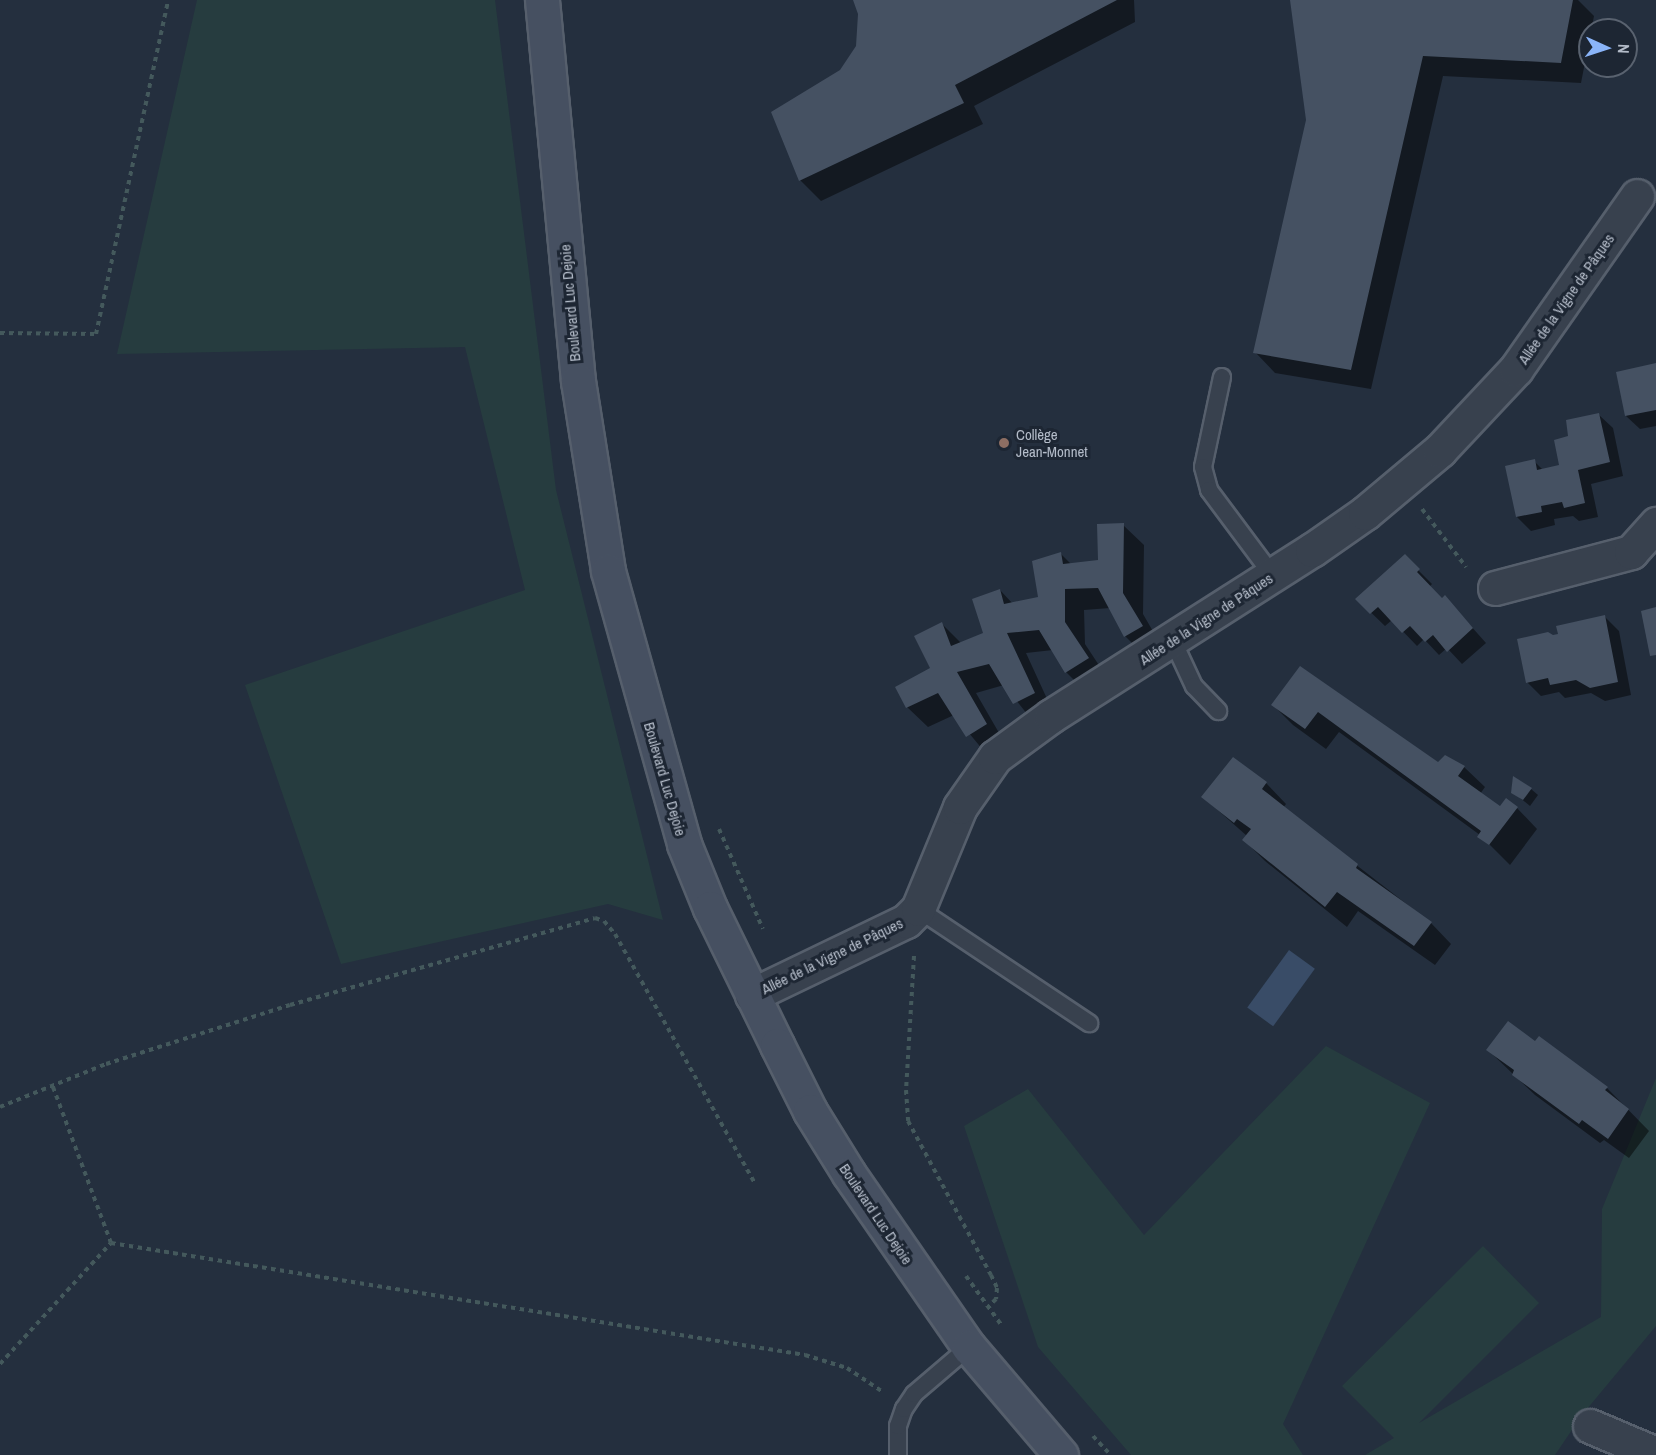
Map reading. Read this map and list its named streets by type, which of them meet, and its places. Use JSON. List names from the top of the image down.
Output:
{
  "streets": {
    "main road": ["Boulevard Luc Dejoie"],
    "street": ["Allée de la Vigne de Pâques"]
  },
  "crossings": [
    ["Allée de la Vigne de Pâques", "Boulevard Luc Dejoie"]
  ],
  "places": ["Collège Jean-Monnet"],
  "north": "right"
}
